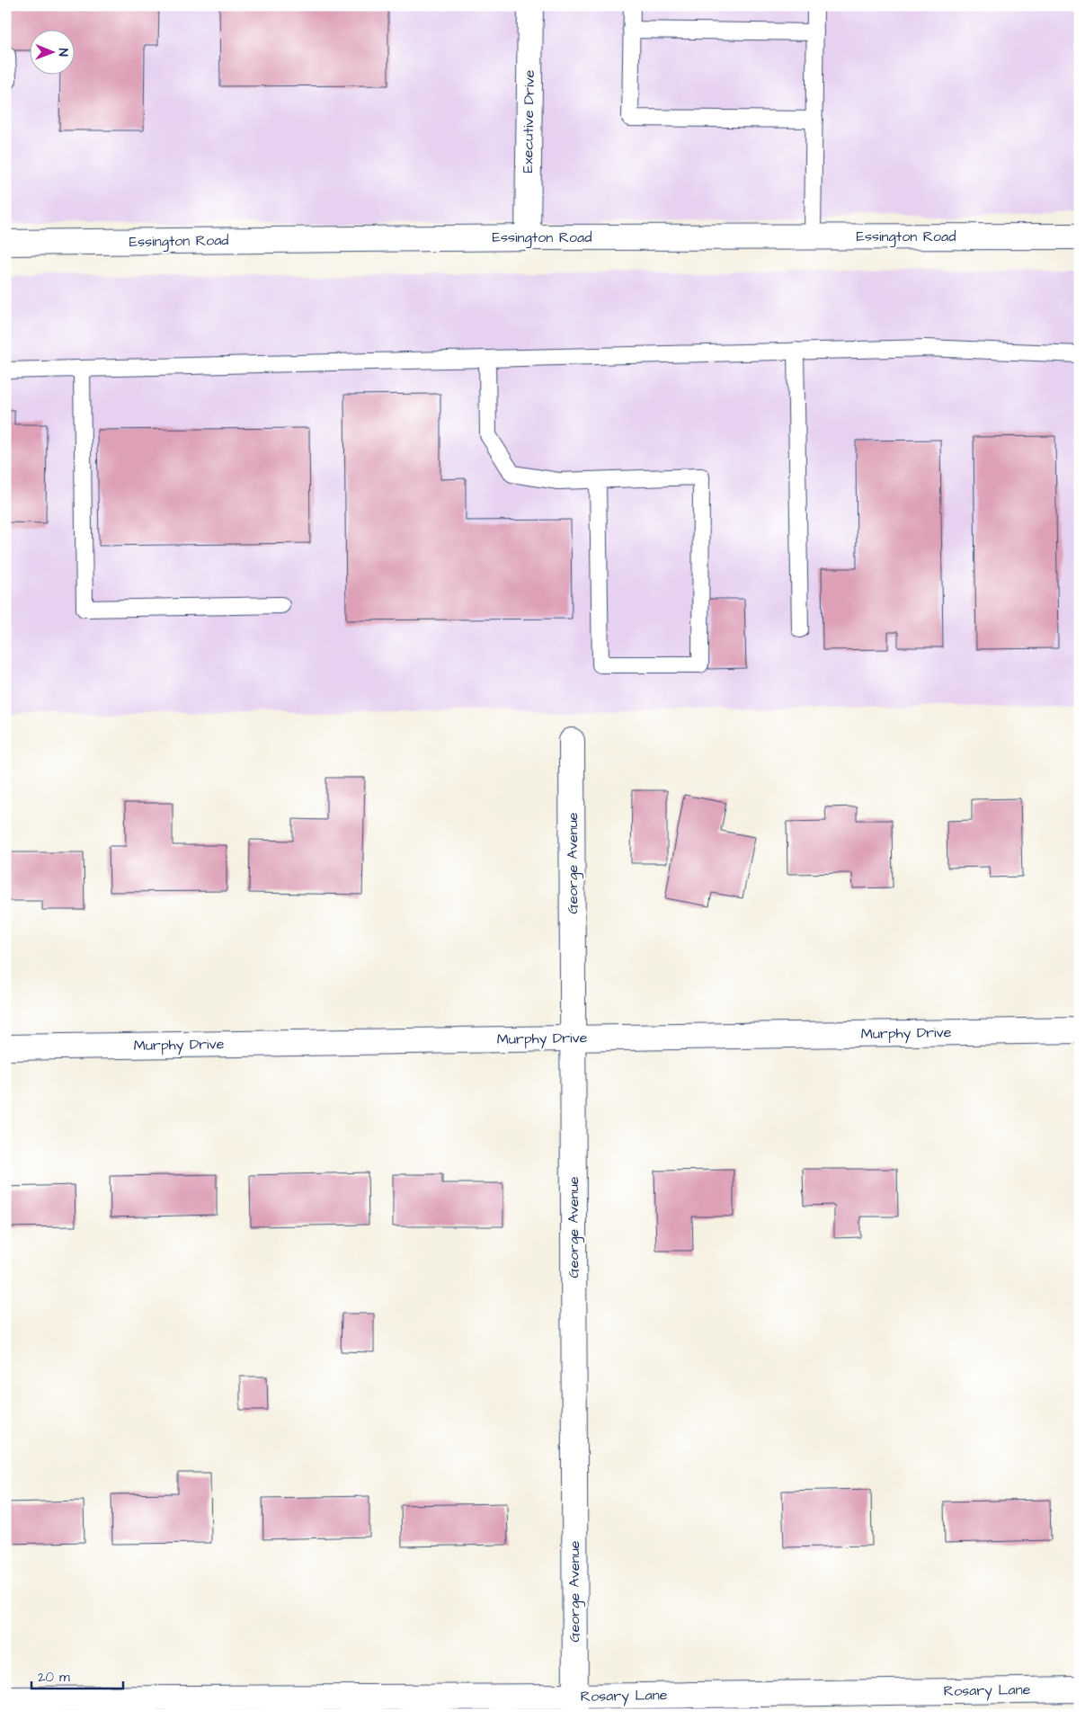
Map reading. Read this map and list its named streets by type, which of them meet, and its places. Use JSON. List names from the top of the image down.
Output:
{
  "streets": {
    "street": [
      "Executive Drive",
      "Essington Road",
      "George Avenue",
      "Murphy Drive",
      "Rosary Lane"
    ]
  },
  "crossings": [
    ["Executive Drive", "Essington Road"],
    ["George Avenue", "Murphy Drive"],
    ["George Avenue", "Rosary Lane"]
  ],
  "scale_bar": "20 m",
  "north": "right"
}
